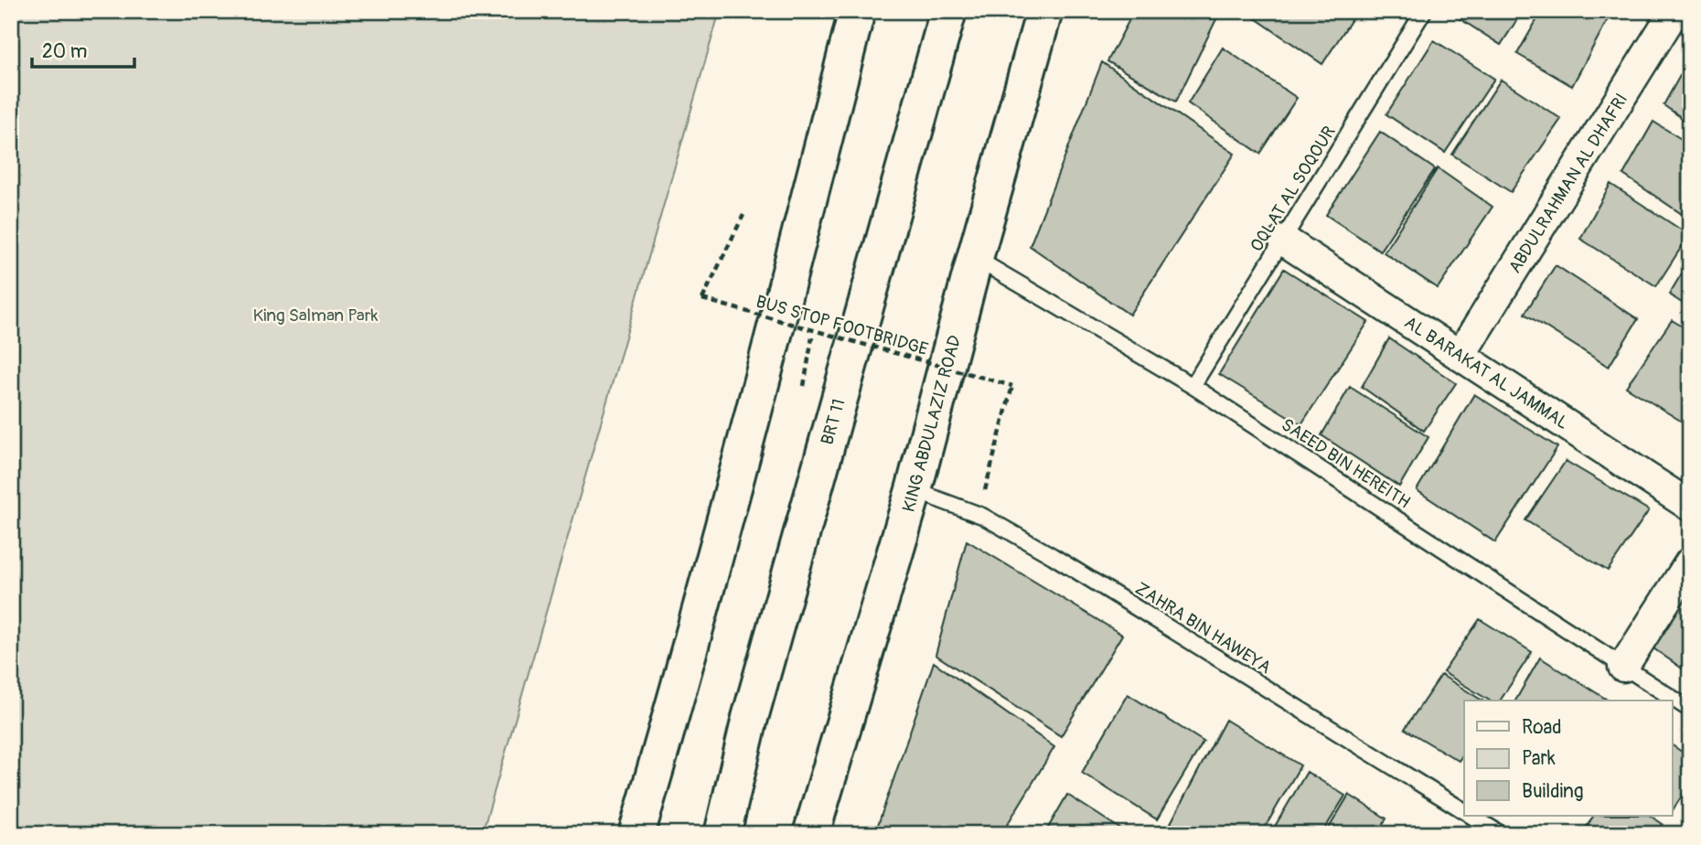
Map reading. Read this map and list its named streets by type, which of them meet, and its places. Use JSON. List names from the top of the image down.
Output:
{
  "streets": {
    "main road": ["BRT 11", "KING ABDULAZIZ ROAD"],
    "street": ["ABDULRAHMAN AL DHAFRI", "AL BARAKAT AL JAMMAL"],
    "lane": ["OQLAT AL SOQOUR", "SAEED BIN HEREITH", "ZAHRA BIN HAWEYA"],
    "path": ["BUS STOP FOOTBRIDGE"]
  },
  "crossings": [
    ["ABDULRAHMAN AL DHAFRI", "AL BARAKAT AL JAMMAL"],
    ["OQLAT AL SOQOUR", "AL BARAKAT AL JAMMAL"],
    ["OQLAT AL SOQOUR", "SAEED BIN HEREITH"],
    ["KING ABDULAZIZ ROAD", "SAEED BIN HEREITH"],
    ["KING ABDULAZIZ ROAD", "ZAHRA BIN HAWEYA"]
  ],
  "parks": ["King Salman Park"],
  "legend": ["Road", "Park", "Building"],
  "scale_bar": "20 m"
}
